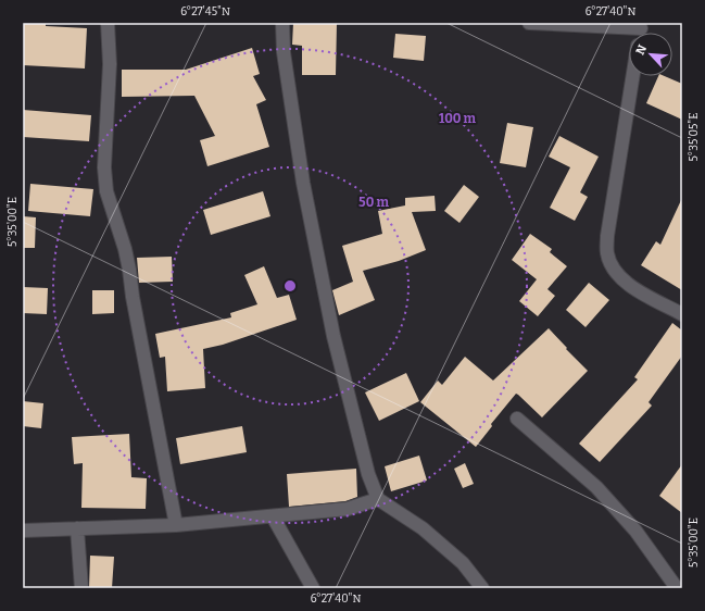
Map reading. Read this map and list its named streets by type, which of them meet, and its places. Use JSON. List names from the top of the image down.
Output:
{
  "north": "top left",
  "coordinates": [
    "6°27'45\"N",
    "6°27'40\"N",
    "5°35'05\"E",
    "5°35'00\"E"
  ],
  "rings": ["100 m", "50 m"]
}
